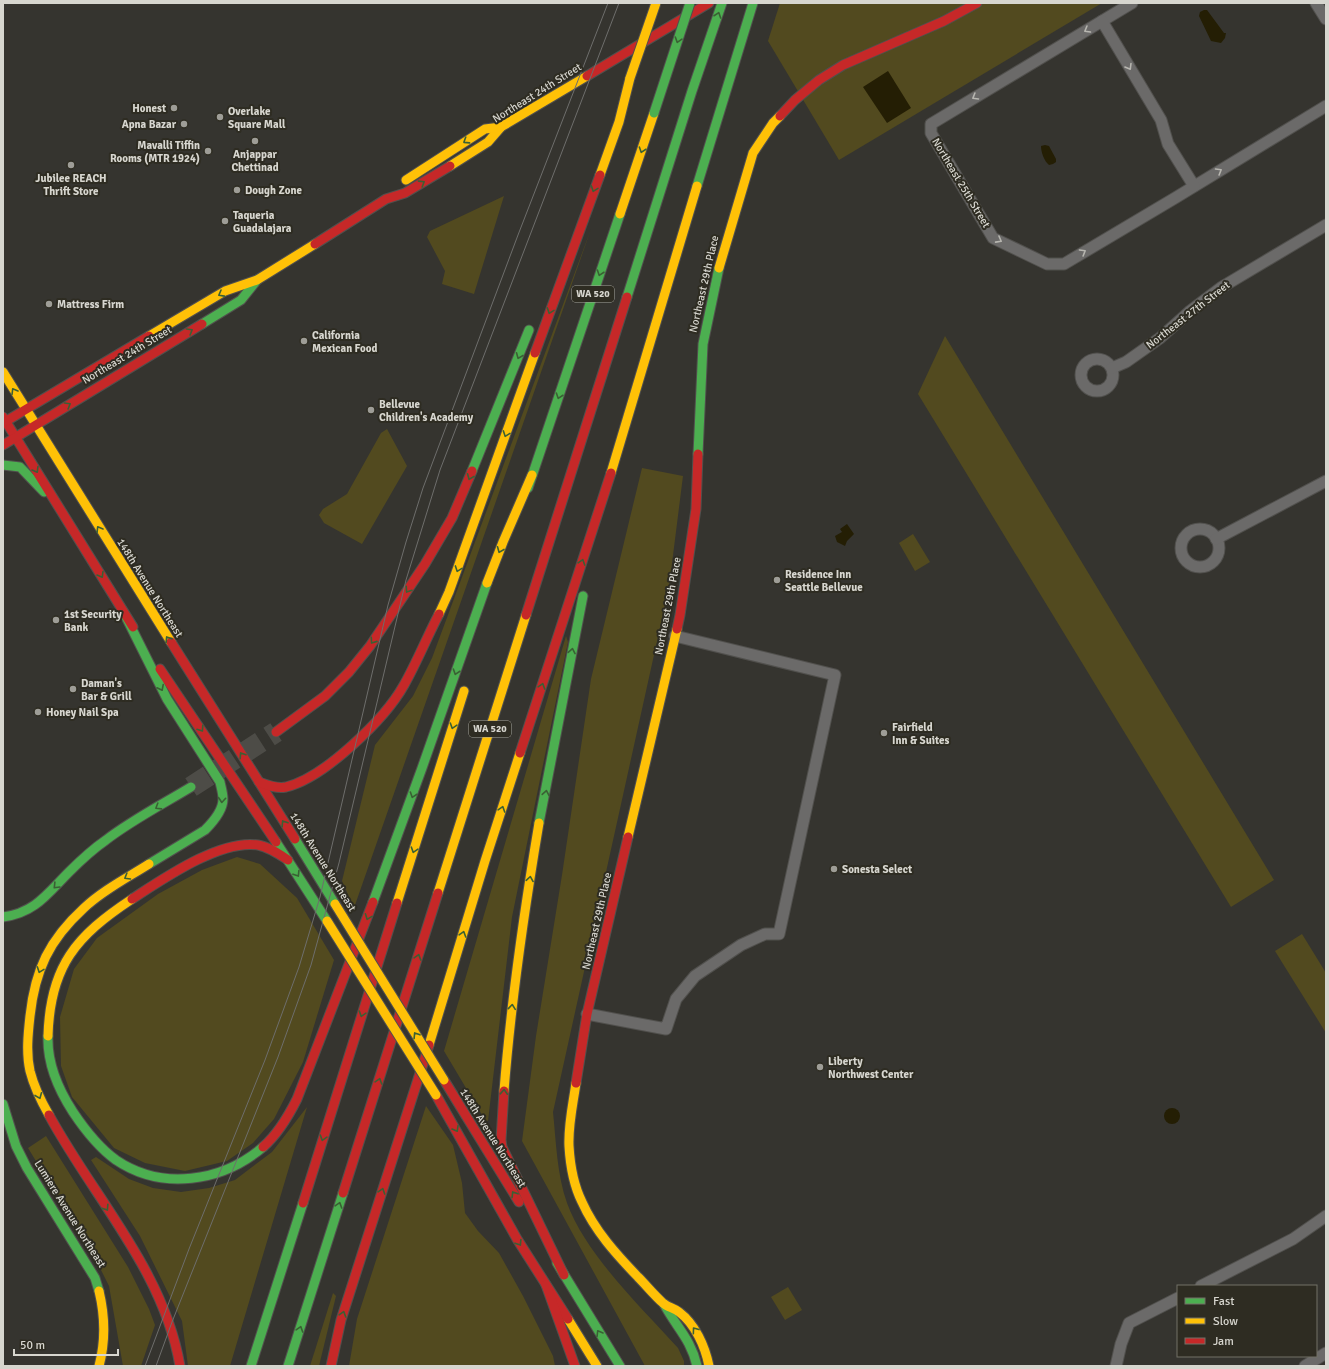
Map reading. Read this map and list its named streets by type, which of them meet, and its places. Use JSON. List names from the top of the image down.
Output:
{
  "streets": {
    "main road": [
      "Northeast 24th Street",
      "Northeast 29th Place",
      "WA 520",
      "148th Avenue Northeast",
      "Lumiere Avenue Northeast"
    ],
    "street": ["Northeast 25th Street", "Northeast 27th Street"]
  },
  "crossings": [
    ["Northeast 24th Street", "148th Avenue Northeast"]
  ],
  "places": [
    "Honest",
    "Overlake Square Mall",
    "Apna Bazar",
    "Anjappar Chettinad",
    "Mavalli Tiffin Rooms (MTR 1924)",
    "Jubilee REACH Thrift Store",
    "Dough Zone",
    "Taqueria Guadalajara",
    "Mattress Firm",
    "California Mexican Food",
    "Bellevue Children's Academy",
    "Residence Inn Seattle Bellevue",
    "1st Security Bank",
    "Daman's Bar & Grill",
    "Honey Nail Spa",
    "Fairfield Inn & Suites",
    "Sonesta Select",
    "Liberty Northwest Center"
  ],
  "legend": ["Fast", "Slow", "Jam"],
  "scale_bar": "50 m"
}
